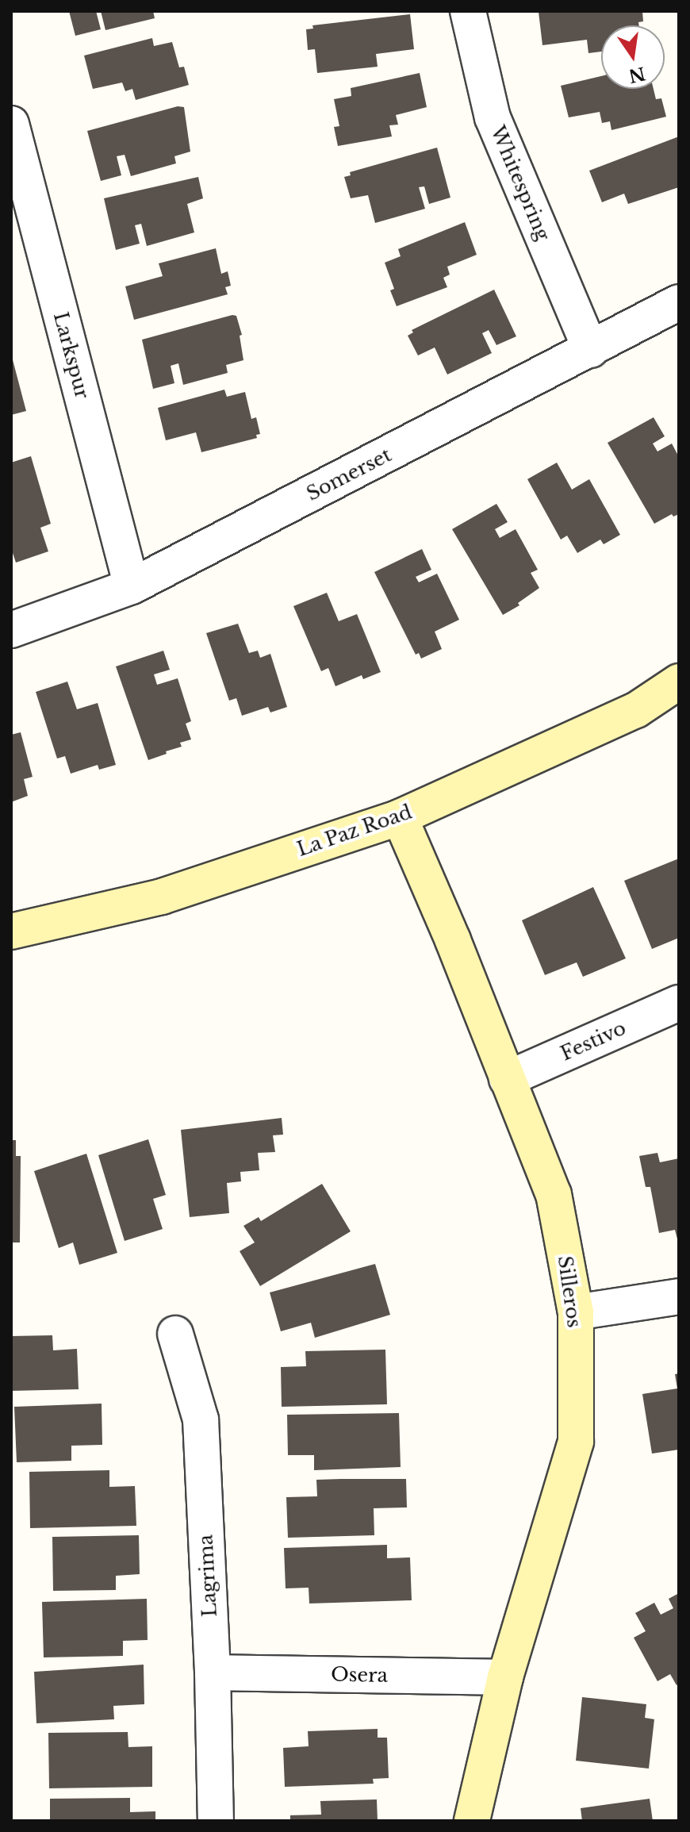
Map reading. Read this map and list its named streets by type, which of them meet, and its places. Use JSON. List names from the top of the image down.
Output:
{
  "streets": {
    "street": [
      "Whitespring",
      "Larkspur",
      "Somerset",
      "La Paz Road",
      "Festivo",
      "Silleros",
      "Lagrima",
      "Osera"
    ]
  },
  "crossings": [
    ["Whitespring", "Somerset"],
    ["Larkspur", "Somerset"],
    ["La Paz Road", "Silleros"],
    ["Festivo", "Silleros"],
    ["Silleros", "Osera"],
    ["Lagrima", "Osera"]
  ],
  "north": "bottom"
}
